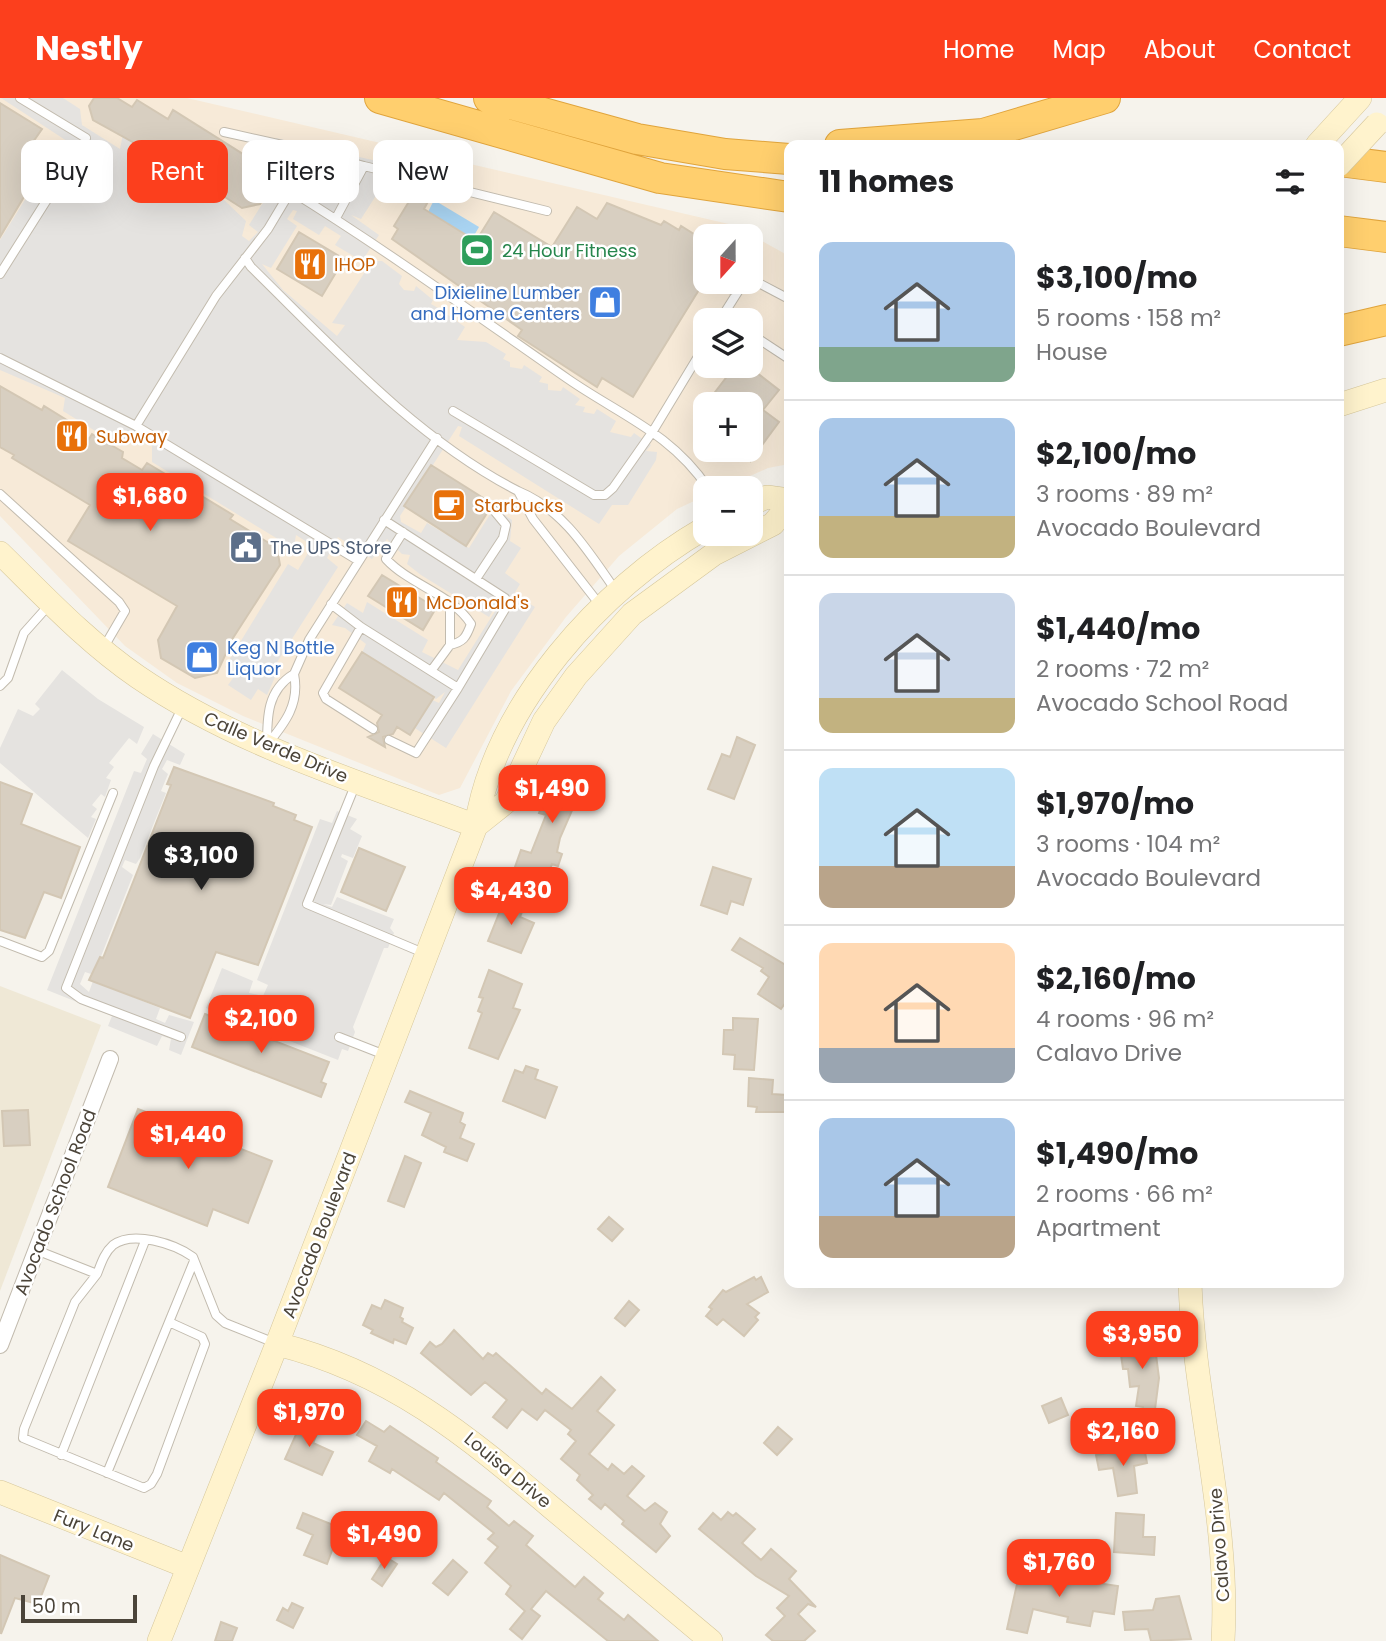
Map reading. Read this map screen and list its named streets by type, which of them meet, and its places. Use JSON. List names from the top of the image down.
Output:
{
  "streets": {
    "main road": [
      "Calle Verde Drive",
      "Avocado Boulevard",
      "Louisa Drive",
      "Fury Lane",
      "Calavo Drive"
    ],
    "street": ["Avocado School Road"]
  },
  "crossings": [
    ["Calle Verde Drive", "Avocado Boulevard"],
    ["Avocado Boulevard", "Louisa Drive"],
    ["Avocado Boulevard", "Fury Lane"]
  ],
  "places": {
    "sports": ["24 Hour Fitness"],
    "restaurant": ["IHOP", "Subway", "McDonald's"],
    "shop": ["Dixieline Lumber and Home Centers", "Keg N Bottle Liquor"],
    "cafe": ["Starbucks"],
    "public building": ["The UPS Store"]
  },
  "scale_bar": "50 m",
  "north": "bottom",
  "page": {
    "header": "Nestly",
    "nav": [
      "Home",
      "Map",
      "About",
      "Contact"
    ],
    "chip": [
      "Buy",
      "Rent",
      "Filters",
      "New"
    ],
    "heading": "11 homes",
    "map_buttons": ["+", "−"],
    "list": [
      {
        "name": "$3,100/mo",
        "note": "5 rooms · 158 m² · House"
      },
      {
        "name": "$2,100/mo",
        "note": "3 rooms · 89 m² · Avocado Boulevard"
      },
      {
        "name": "$1,440/mo",
        "note": "2 rooms · 72 m² · Avocado School Road"
      },
      {
        "name": "$1,970/mo",
        "note": "3 rooms · 104 m² · Avocado Boulevard"
      },
      {
        "name": "$2,160/mo",
        "note": "4 rooms · 96 m² · Calavo Drive"
      },
      {
        "name": "$1,490/mo",
        "note": "2 rooms · 66 m² · Apartment"
      }
    ],
    "price": [
      "$1,680",
      "$1,490",
      "$3,100",
      "$4,430",
      "$2,100",
      "$1,440",
      "$3,950",
      "$1,970",
      "$2,160",
      "$1,490",
      "$1,760"
    ],
    "scale": "50 m"
  }
}
